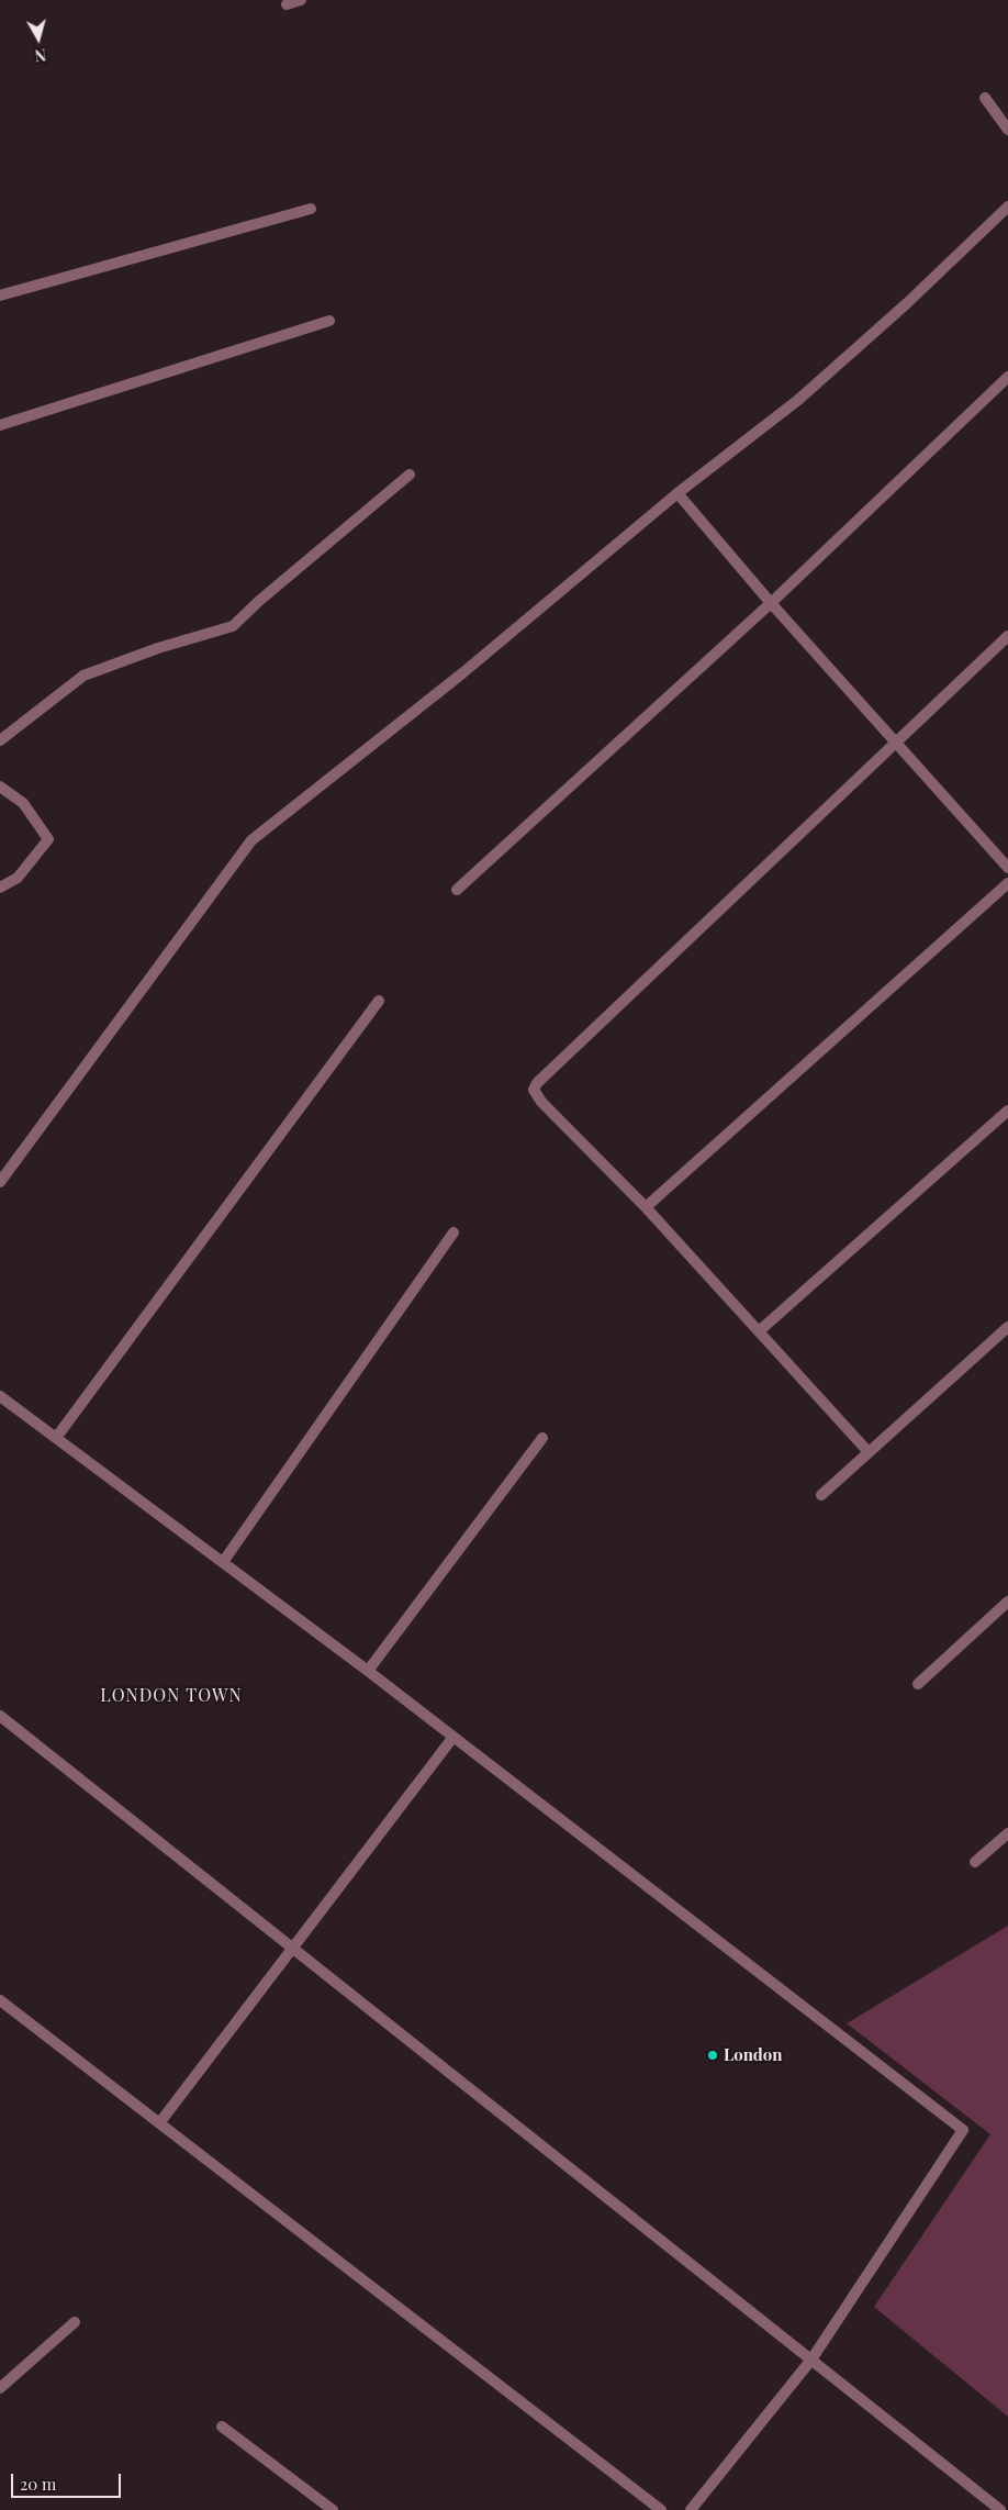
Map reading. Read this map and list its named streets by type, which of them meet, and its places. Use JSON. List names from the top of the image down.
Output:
{
  "districts": ["LONDON TOWN"],
  "places": ["London"],
  "scale_bar": "20 m",
  "north": "bottom"
}
